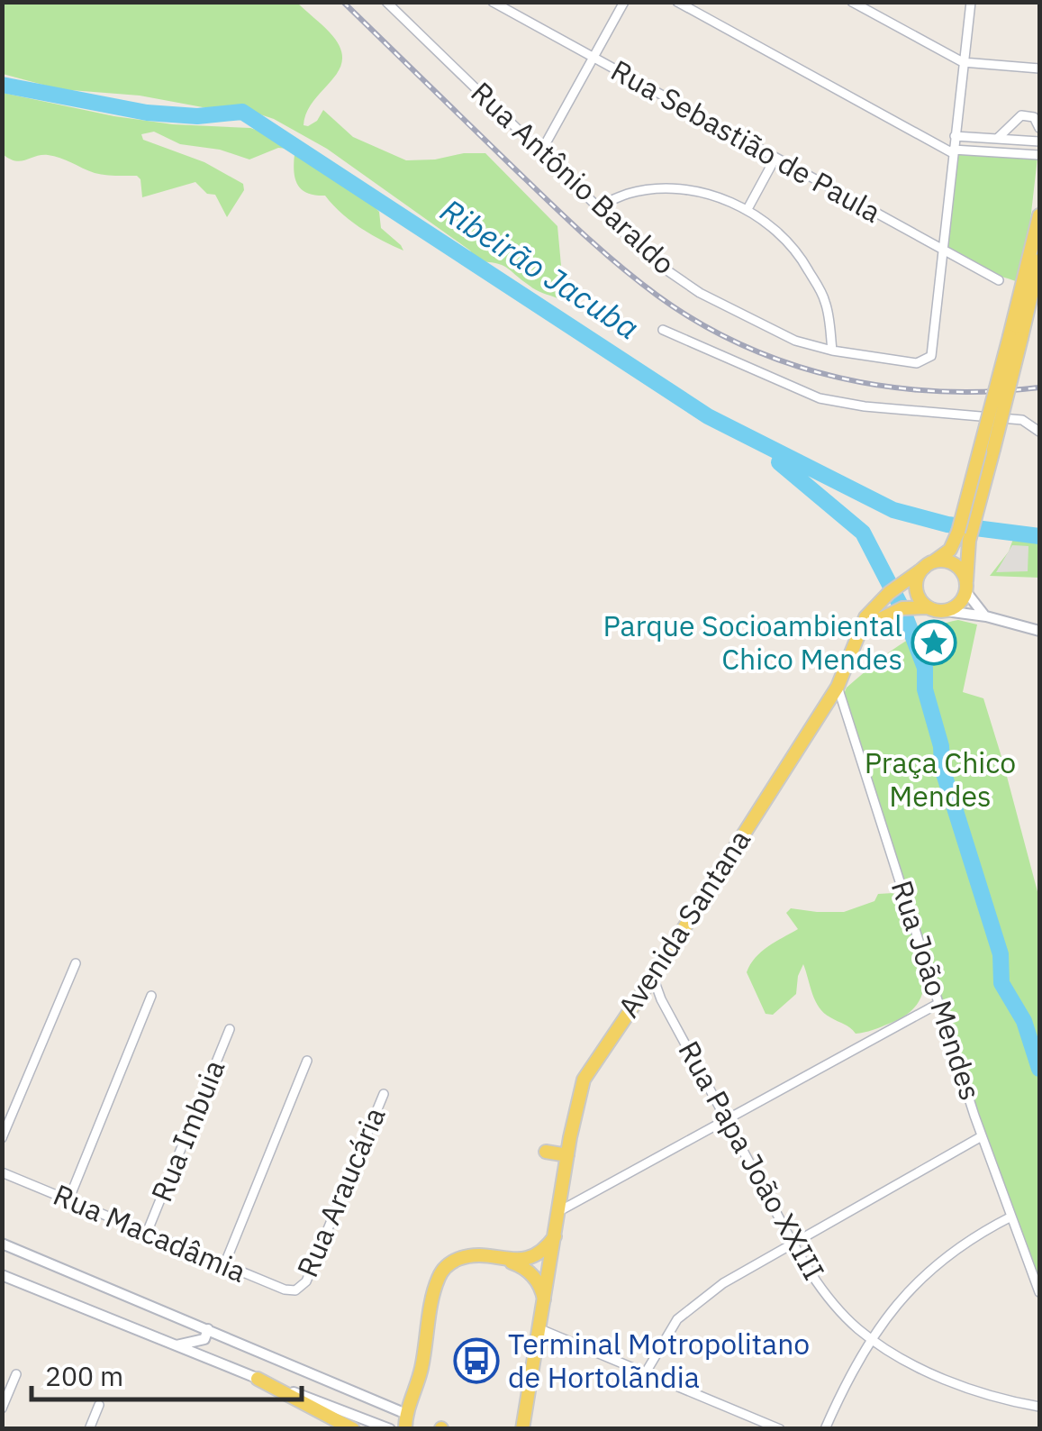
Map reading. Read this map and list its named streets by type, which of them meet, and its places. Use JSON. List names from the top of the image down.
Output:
{
  "streets": {
    "main road": ["Avenida Santana"],
    "street": [
      "Rua Sebastião de Paula",
      "Rua Antônio Baraldo",
      "Rua João Mendes",
      "Rua Imbuia",
      "Rua Papa João XXIII",
      "Rua Araucária",
      "Rua Macadâmia"
    ]
  },
  "crossings": [
    ["Rua Sebastião de Paula", "Rua Antônio Baraldo"],
    ["Avenida Santana", "Rua João Mendes"],
    ["Avenida Santana", "Rua Papa João XXIII"],
    ["Rua Imbuia", "Rua Macadâmia"],
    ["Rua Araucária", "Rua Macadâmia"]
  ],
  "water": ["Ribeirão Jacuba"],
  "parks": ["Praça Chico Mendes"],
  "places": {
    "place": ["Parque Socioambiental Chico Mendes"],
    "bus stop": ["Terminal Motropolitano de Hortolãndia"]
  },
  "scale_bar": "200 m"
}
